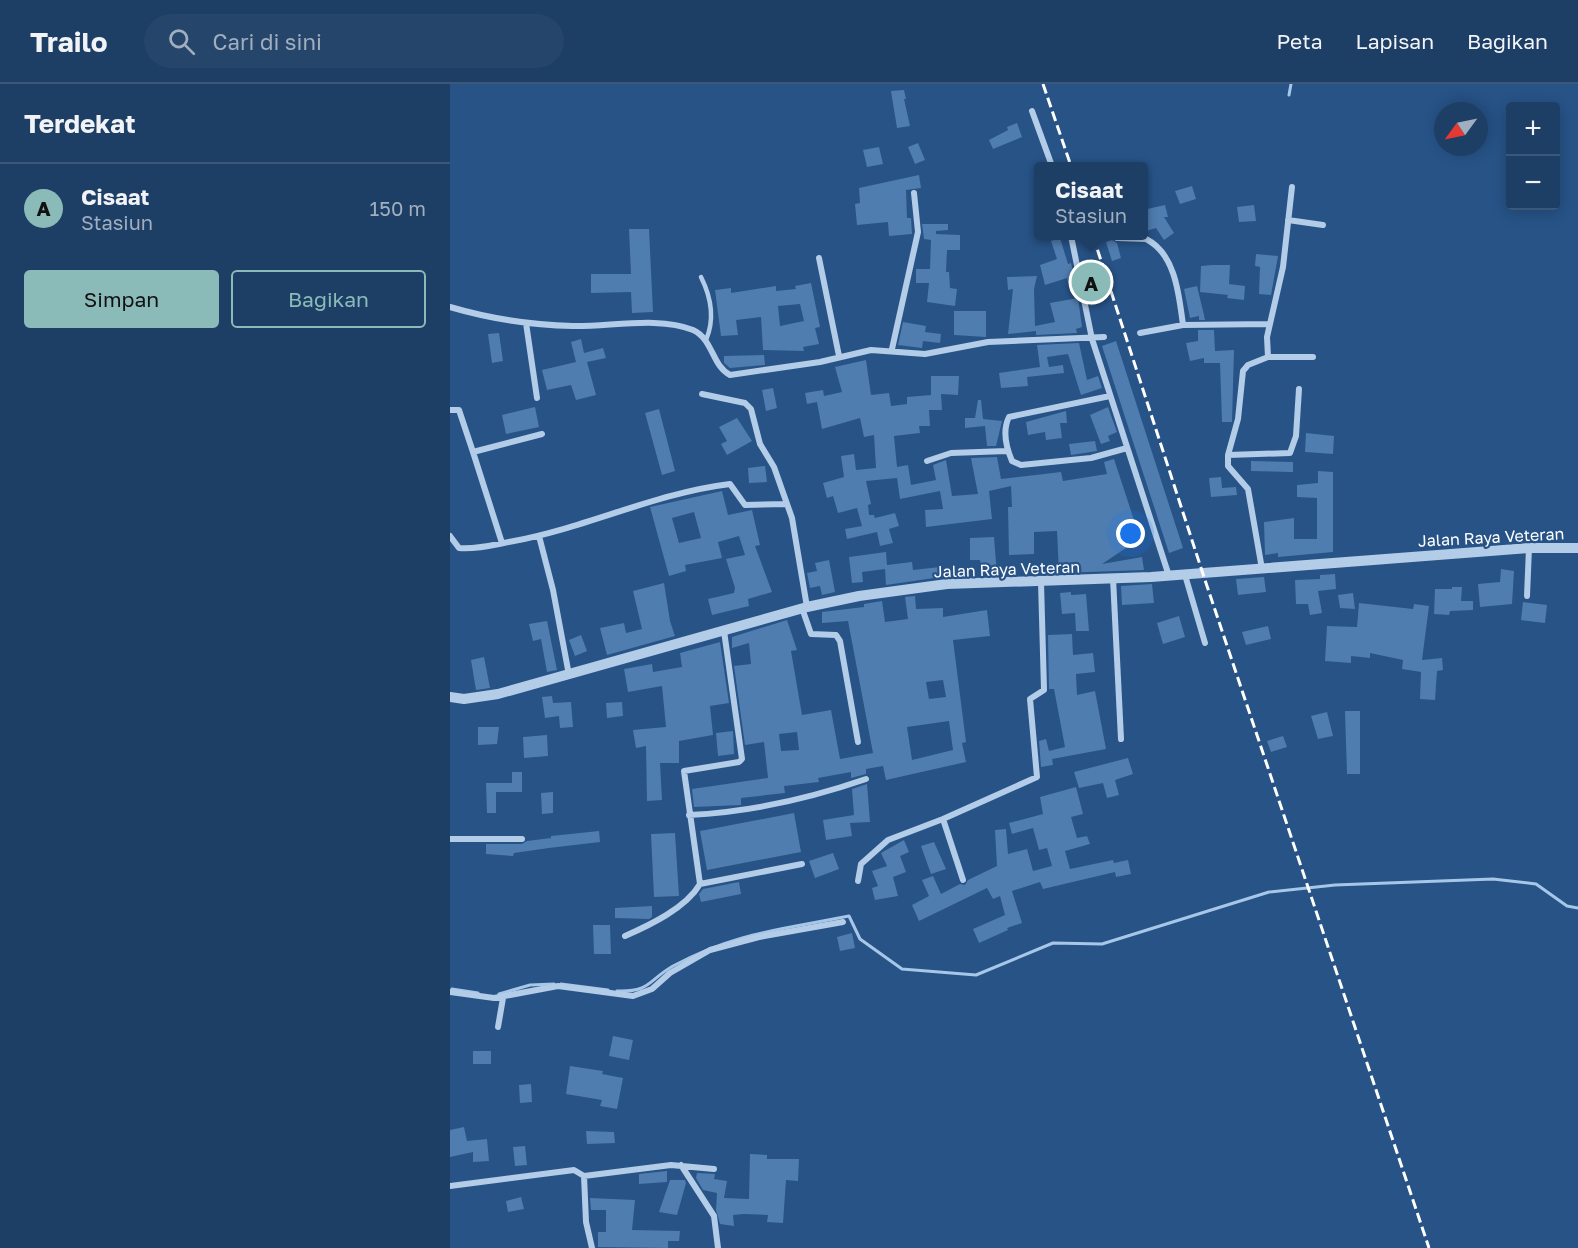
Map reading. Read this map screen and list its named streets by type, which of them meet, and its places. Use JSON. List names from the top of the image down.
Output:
{
  "streets": {
    "street": ["Jalan Raya Veteran"]
  },
  "north": "bottom left",
  "page": {
    "header": "Trailo",
    "search": "Cari di sini",
    "nav": ["Peta", "Lapisan", "Bagikan"],
    "heading": "Terdekat",
    "map_buttons": ["+", "−"],
    "list": [
      {
        "mark": "A",
        "name": "Cisaat",
        "note": "Stasiun",
        "value": "150 m"
      }
    ],
    "popup": ["Cisaat", "Stasiun"],
    "buttons": ["Simpan", "Bagikan"],
    "pins": "A"
  }
}
